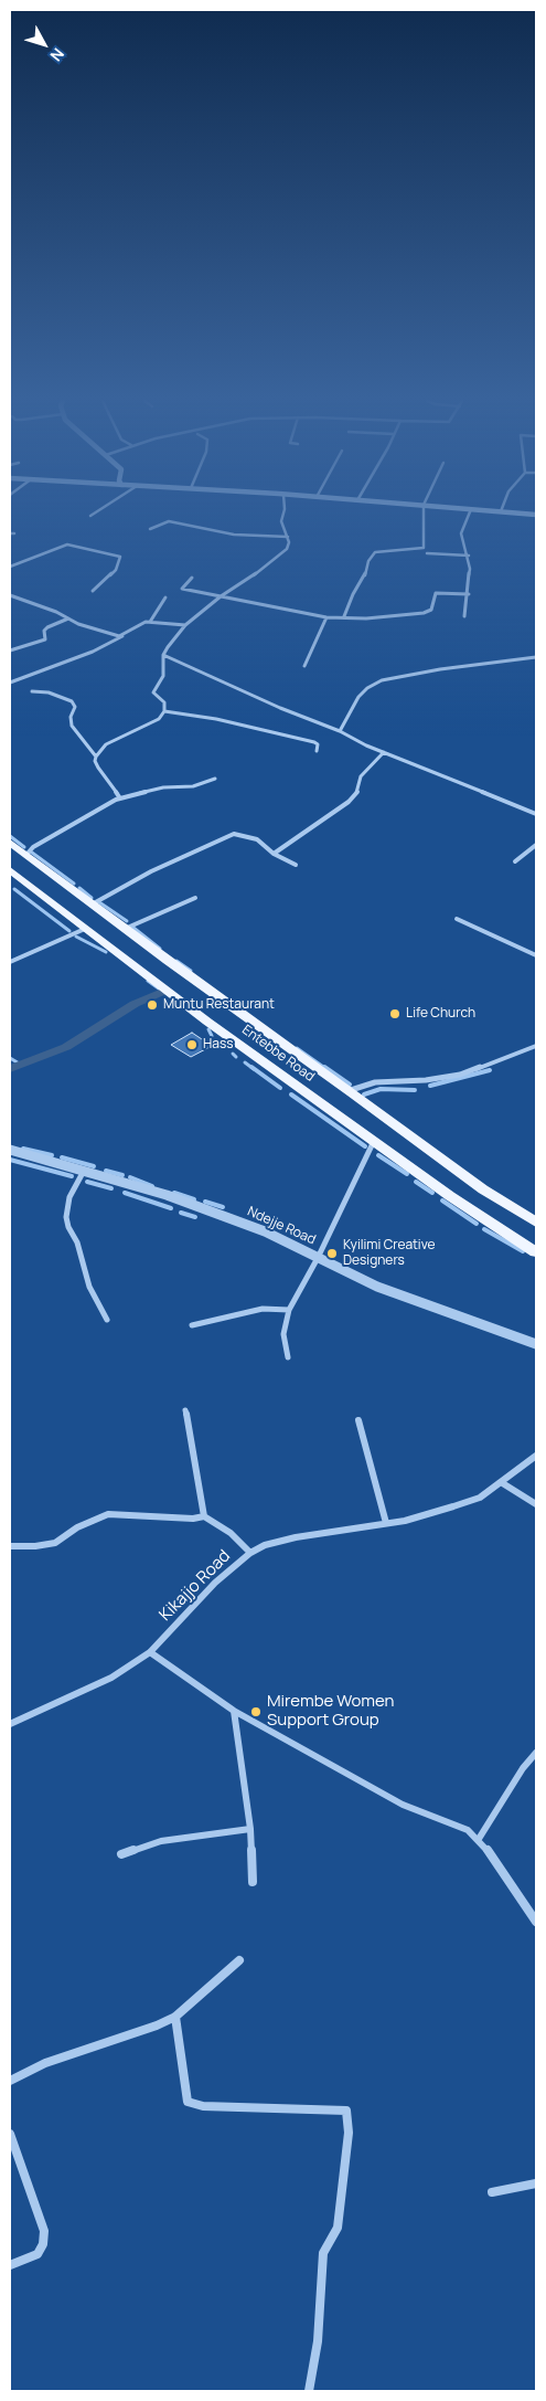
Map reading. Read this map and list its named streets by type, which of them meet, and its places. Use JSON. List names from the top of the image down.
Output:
{
  "streets": {
    "main road": ["Entebbe Road"],
    "street": ["Ndejje Road", "Kikajjo Road"]
  },
  "places": [
    "Muntu Restaurant",
    "Life Church",
    "Hass",
    "Kyilimi Creative Designers",
    "Mirembe Women Support Group"
  ],
  "north": "bottom right"
}
